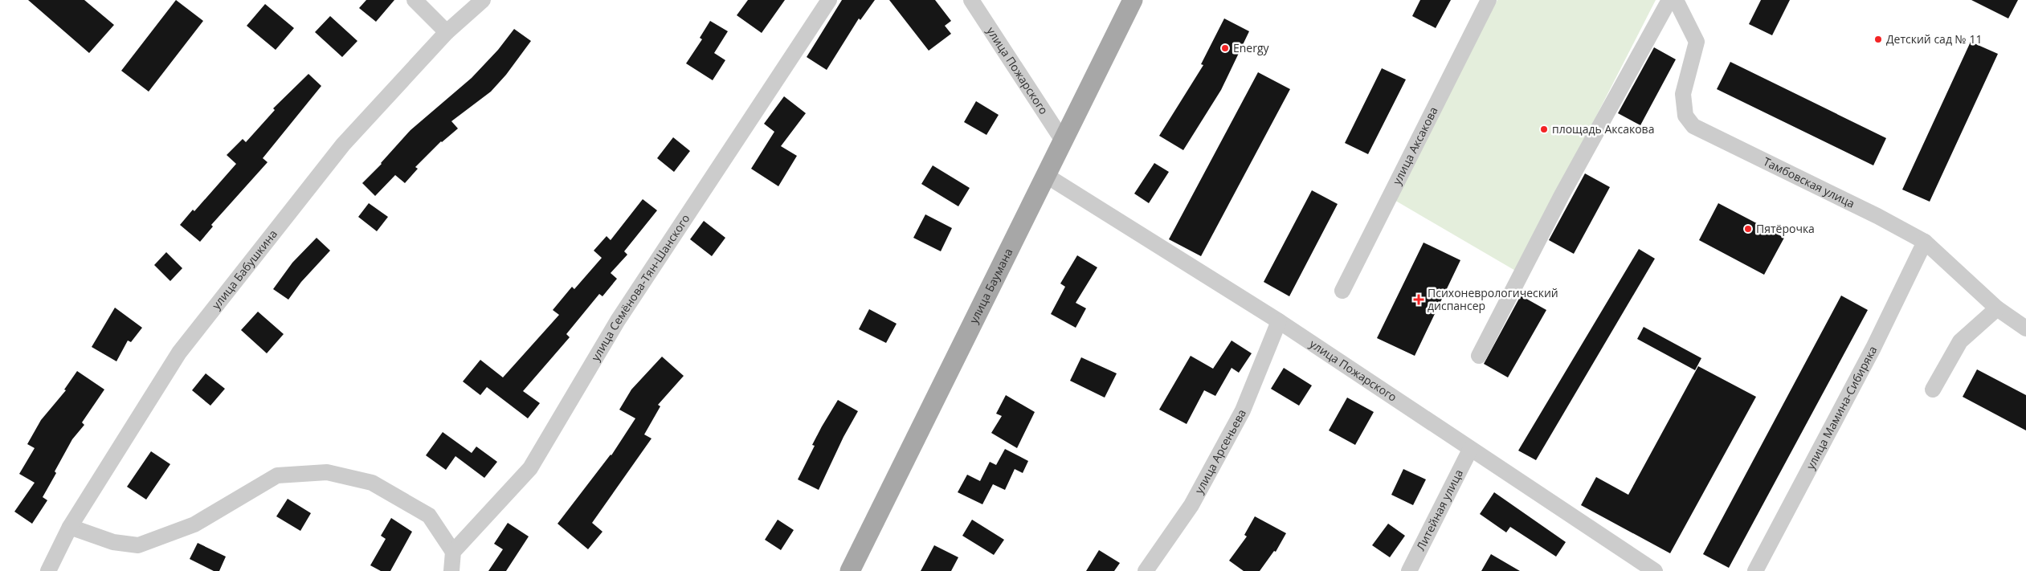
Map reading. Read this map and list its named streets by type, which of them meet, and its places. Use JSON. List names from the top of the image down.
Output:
{
  "streets": {
    "main road": ["улица Баумана"],
    "street": [
      "улица Пожарского",
      "улица Аксакова",
      "Тамбовская улица",
      "улица Бабушкина",
      "улица Семёнова-Тян-Шанского",
      "улица Мамина-Сибиряка",
      "улица Арсеньева",
      "Литейная улица"
    ]
  },
  "crossings": [
    ["улица Пожарского", "улица Баумана"],
    ["улица Пожарского", "улица Арсеньева"],
    ["улица Пожарского", "Литейная улица"],
    ["Тамбовская улица", "улица Мамина-Сибиряка"]
  ],
  "places": {
    "other": [
      "Детский сад № 11",
      "Energy",
      "площадь Аксакова",
      "Пятёрочка"
    ],
    "health": ["Психоневрологический диспансер"]
  }
}
